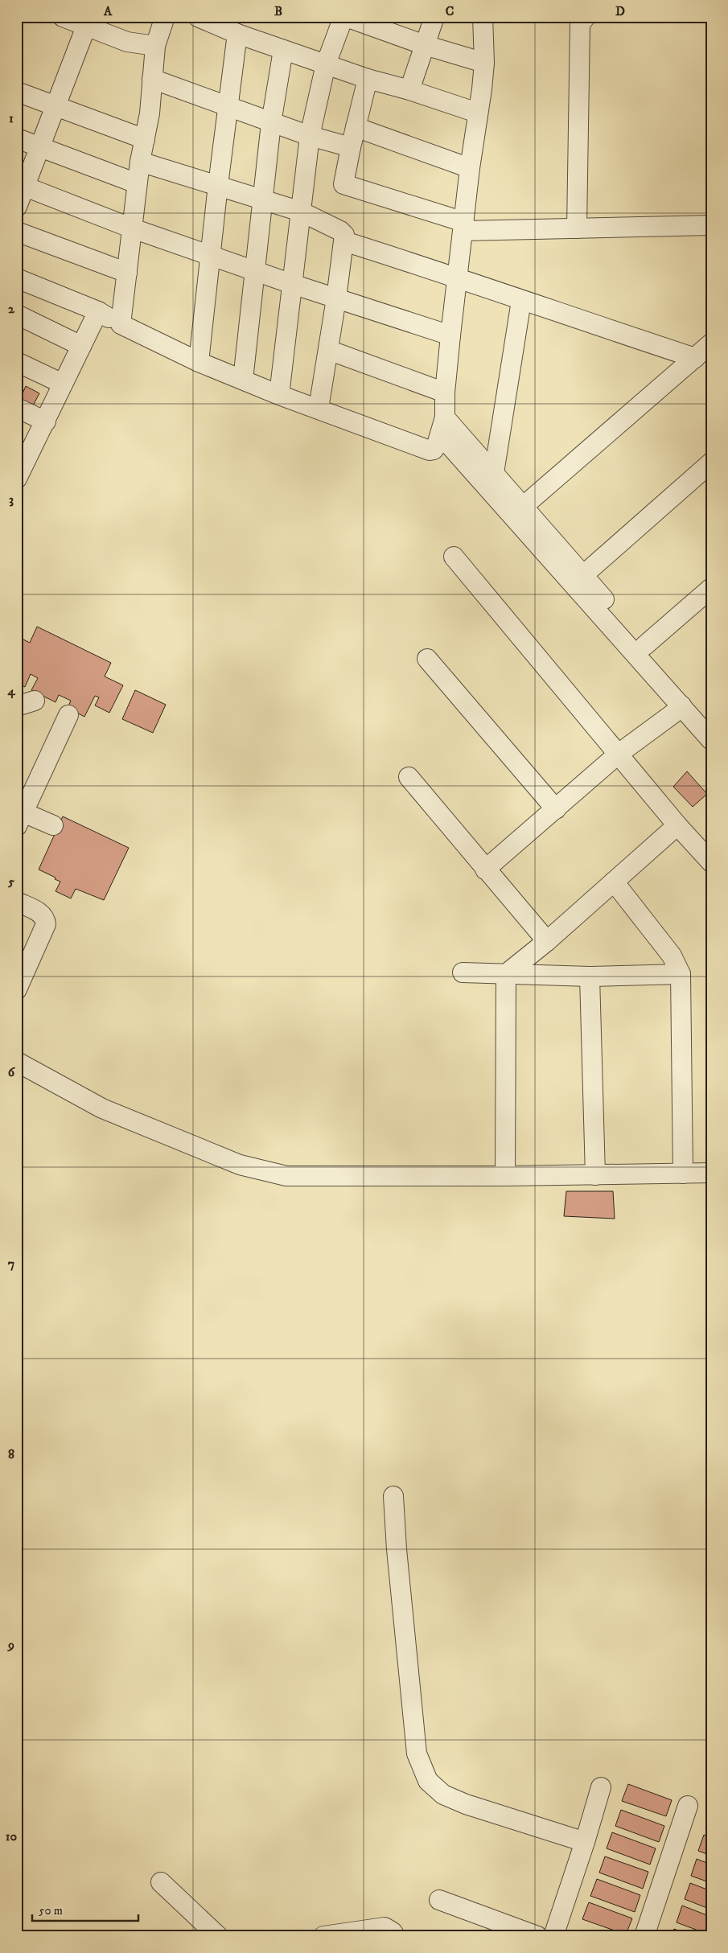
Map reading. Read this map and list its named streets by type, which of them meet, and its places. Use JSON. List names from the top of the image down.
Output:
{
  "scale_bar": "50 m",
  "grid": {
    "columns": [
      "A",
      "B",
      "C",
      "D"
    ],
    "rows": [
      "1",
      "2",
      "3",
      "4",
      "5",
      "6",
      "7",
      "8",
      "9",
      "10"
    ]
  }
}
